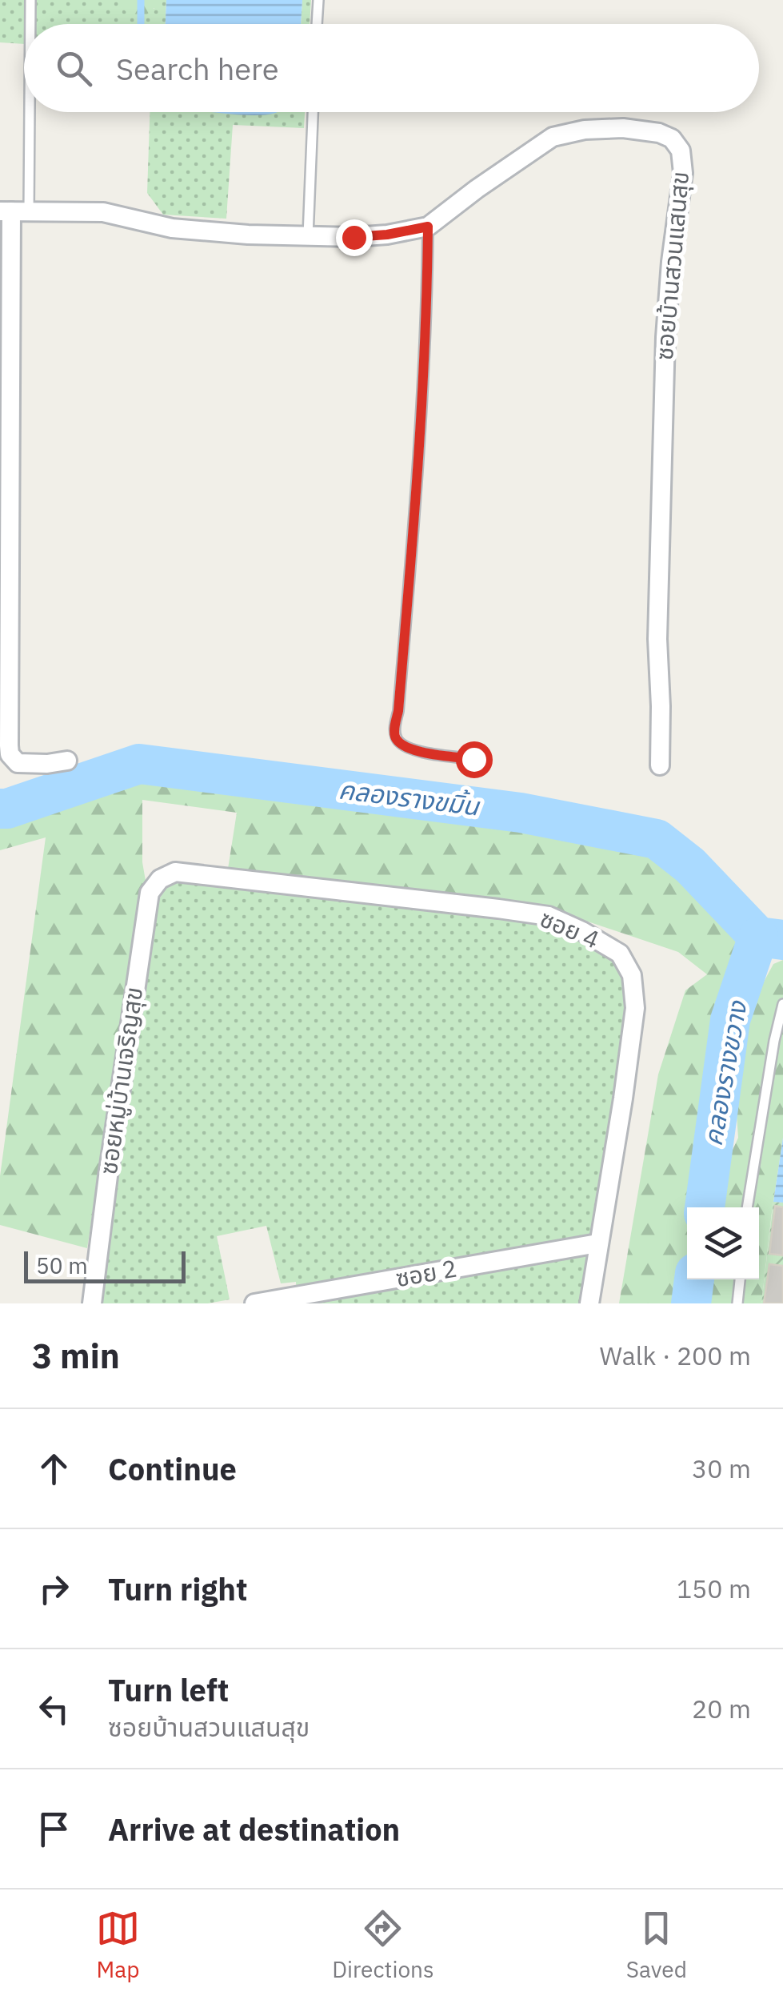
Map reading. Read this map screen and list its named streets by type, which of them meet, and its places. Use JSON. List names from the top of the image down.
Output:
{
  "streets": {
    "street": [
      "ซอยบ้านสวนแสนสุข",
      "ซอย 4",
      "ซอยหมู่บ้านเจริญสุข",
      "ซอย 2"
    ]
  },
  "crossings": [
    ["ซอย 4", "ซอยหมู่บ้านเจริญสุข"],
    ["ซอย 4", "ซอย 2"]
  ],
  "water": ["คลองรางขมิ้น", "คลองรางขวาง"],
  "scale_bar": "50 m",
  "page": {
    "search": "Search here",
    "scale": "50 m",
    "heading": ["3 min", "Walk · 200 m"],
    "list": [
      ["Continue", "30 m"],
      ["Turn right", "150 m"],
      ["Turn left", "ซอยบ้านสวนแสนสุข", "20 m"],
      "Arrive at destination"
    ],
    "nav": ["Map", "Directions", "Saved"]
  }
}
